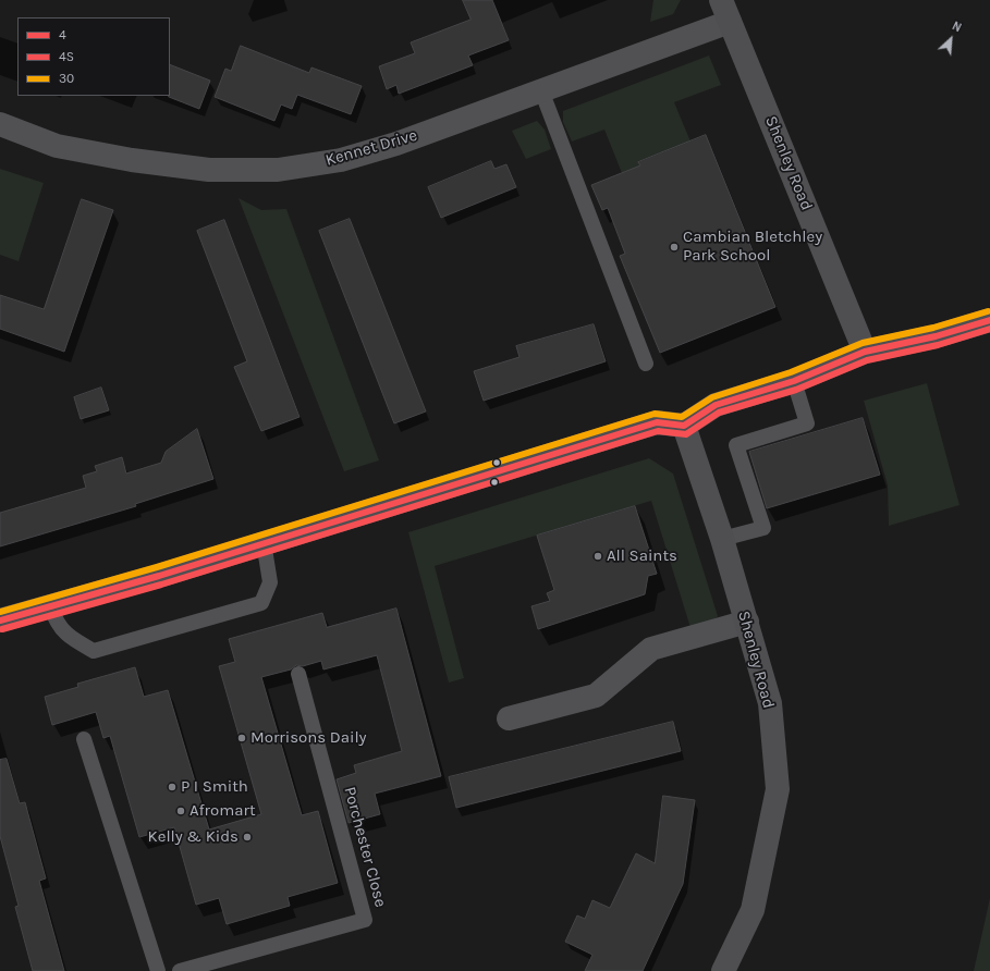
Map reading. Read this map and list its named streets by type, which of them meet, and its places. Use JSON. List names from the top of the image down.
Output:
{
  "streets": {
    "street": ["Kennet Drive", "Shenley Road"],
    "lane": ["Porchester Close"]
  },
  "crossings": [
    ["Kennet Drive", "Shenley Road"]
  ],
  "places": [
    "Cambian Bletchley Park School",
    "All Saints",
    "Morrisons Daily",
    "P I Smith",
    "Afromart",
    "Kelly & Kids"
  ],
  "lines": ["transit line 30", "transit line 4", "transit line 4S"],
  "legend": ["4", "4S", "30"],
  "north": "top right"
}
